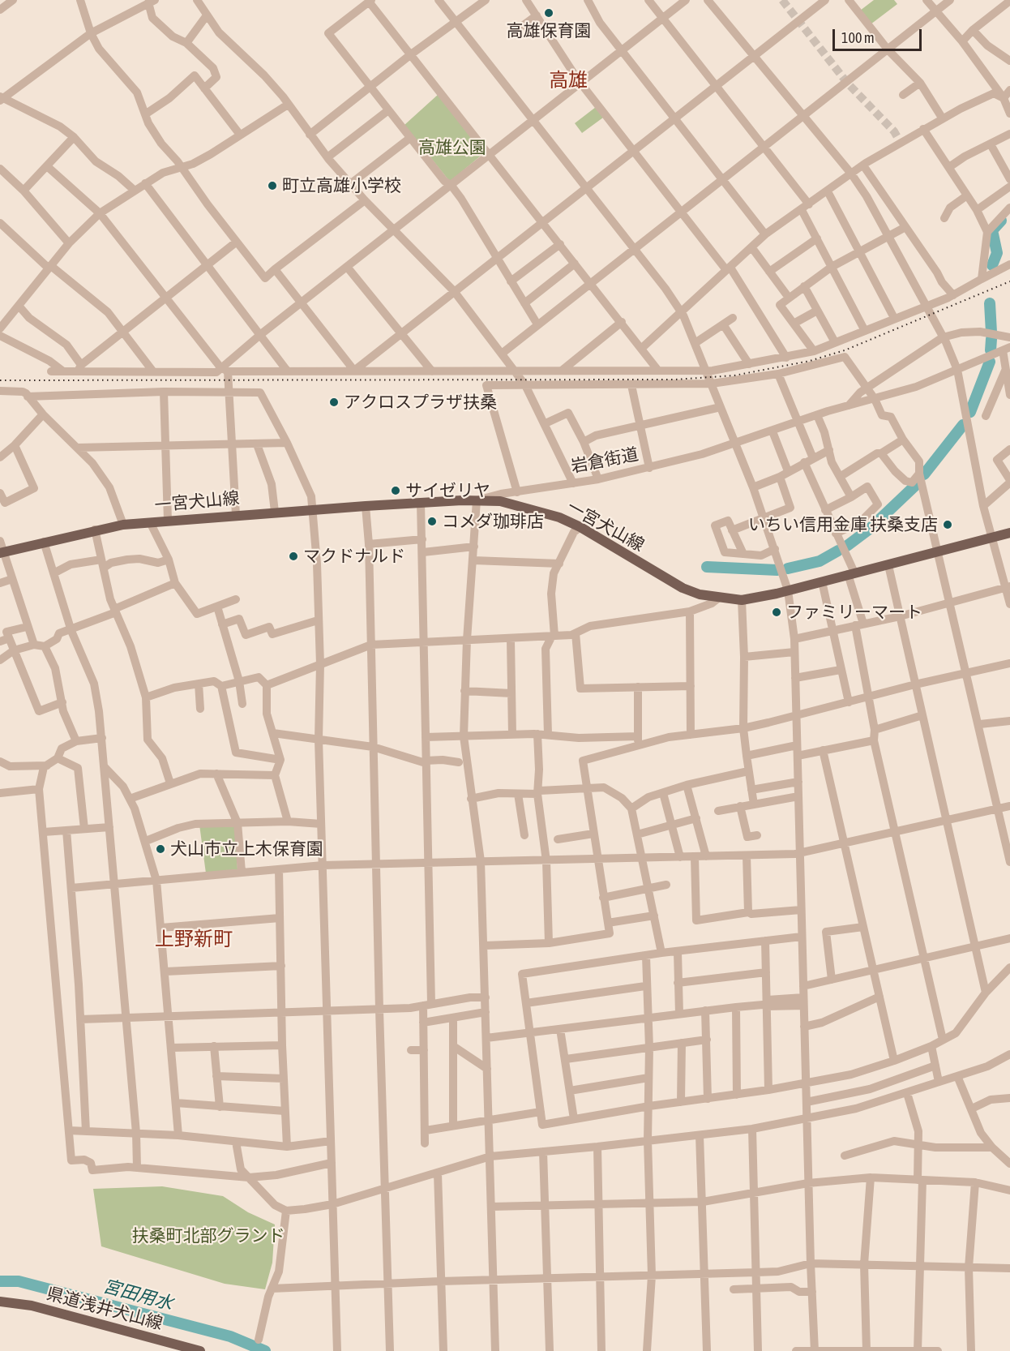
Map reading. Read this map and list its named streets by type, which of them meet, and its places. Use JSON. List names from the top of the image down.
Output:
{
  "streets": {
    "main road": ["一宮犬山線", "県道浅井犬山線"],
    "street": ["岩倉街道"]
  },
  "crossings": [
    ["岩倉街道", "一宮犬山線"]
  ],
  "districts": ["高雄", "上野新町"],
  "water": ["宮田用水"],
  "parks": ["高雄公園", "扶桑町北部グランド"],
  "places": [
    "高雄保育園",
    "町立高雄小学校",
    "アクロスプラザ扶桑",
    "サイゼリヤ",
    "コメダ珈琲店",
    "いちい信用金庫 扶桑支店",
    "マクドナルド",
    "ファミリーマート",
    "犬山市立上木保育園"
  ],
  "scale_bar": "100 m"
}
